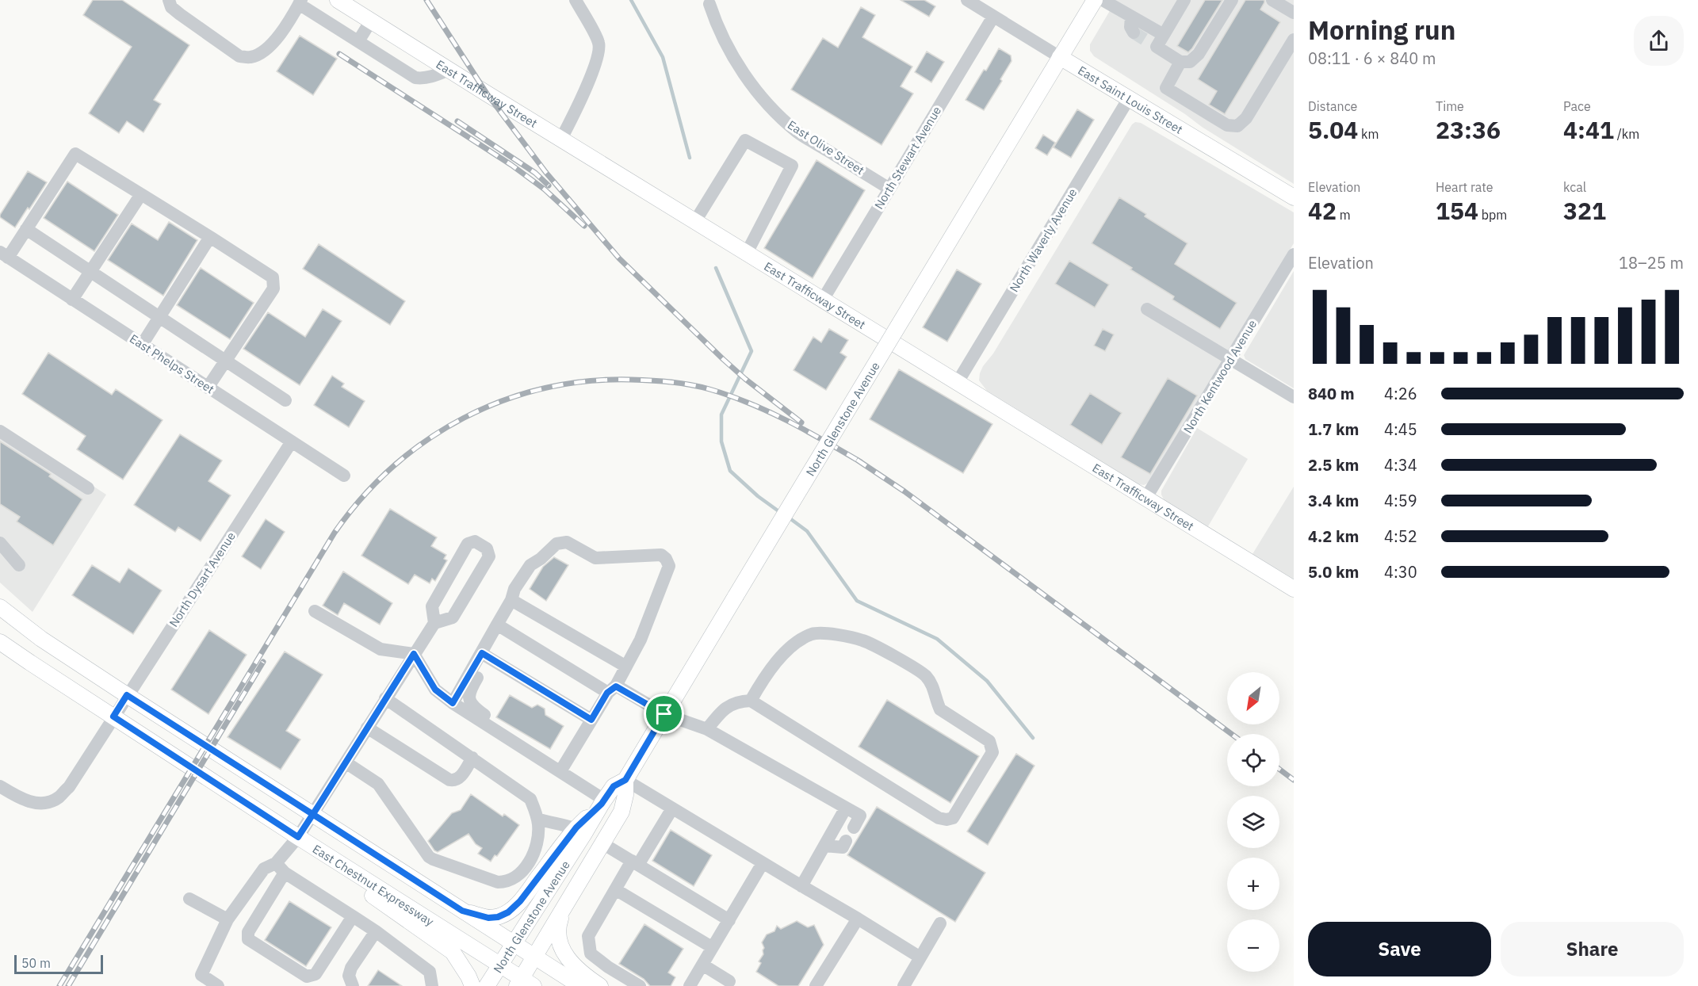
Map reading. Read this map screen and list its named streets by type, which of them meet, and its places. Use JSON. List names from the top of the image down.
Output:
{
  "streets": {
    "main road": [
      "East Trafficway Street",
      "East Saint Louis Street",
      "North Glenstone Avenue",
      "East Chestnut Expressway"
    ],
    "street": [
      "East Olive Street",
      "North Stewart Avenue",
      "North Waverly Avenue",
      "East Phelps Street",
      "North Kentwood Avenue",
      "North Dysart Avenue"
    ]
  },
  "crossings": [
    ["East Trafficway Street", "North Stewart Avenue"],
    ["East Trafficway Street", "North Waverly Avenue"],
    ["East Trafficway Street", "North Kentwood Avenue"],
    ["East Saint Louis Street", "North Stewart Avenue"],
    ["East Saint Louis Street", "North Waverly Avenue"],
    ["East Saint Louis Street", "North Glenstone Avenue"],
    ["East Olive Street", "North Stewart Avenue"],
    ["East Phelps Street", "North Dysart Avenue"],
    ["North Glenstone Avenue", "East Chestnut Expressway"],
    ["North Dysart Avenue", "East Chestnut Expressway"]
  ],
  "scale_bar": "50 m",
  "north": "bottom left",
  "page": {
    "heading": ["Morning run", "08:11 · 6 × 840 m"],
    "stats": [
      ["Distance", "5.04 km"],
      ["Time", "23:36"],
      ["Pace", "4:41 /km"],
      ["Elevation", "42 m"],
      ["Heart rate", "154 bpm"],
      ["kcal", "321"]
    ],
    "chart": ["Elevation", "18–25 m"],
    "list": [
      {
        "name": "840 m",
        "note": "4:26"
      },
      {
        "name": "1.7 km",
        "note": "4:45"
      },
      {
        "name": "2.5 km",
        "note": "4:34"
      },
      {
        "name": "3.4 km",
        "note": "4:59"
      },
      {
        "name": "4.2 km",
        "note": "4:52"
      },
      {
        "name": "5.0 km",
        "note": "4:30"
      }
    ],
    "map_buttons": ["+", "−"],
    "buttons": ["Save", "Share"],
    "scale": "50 m"
  }
}
